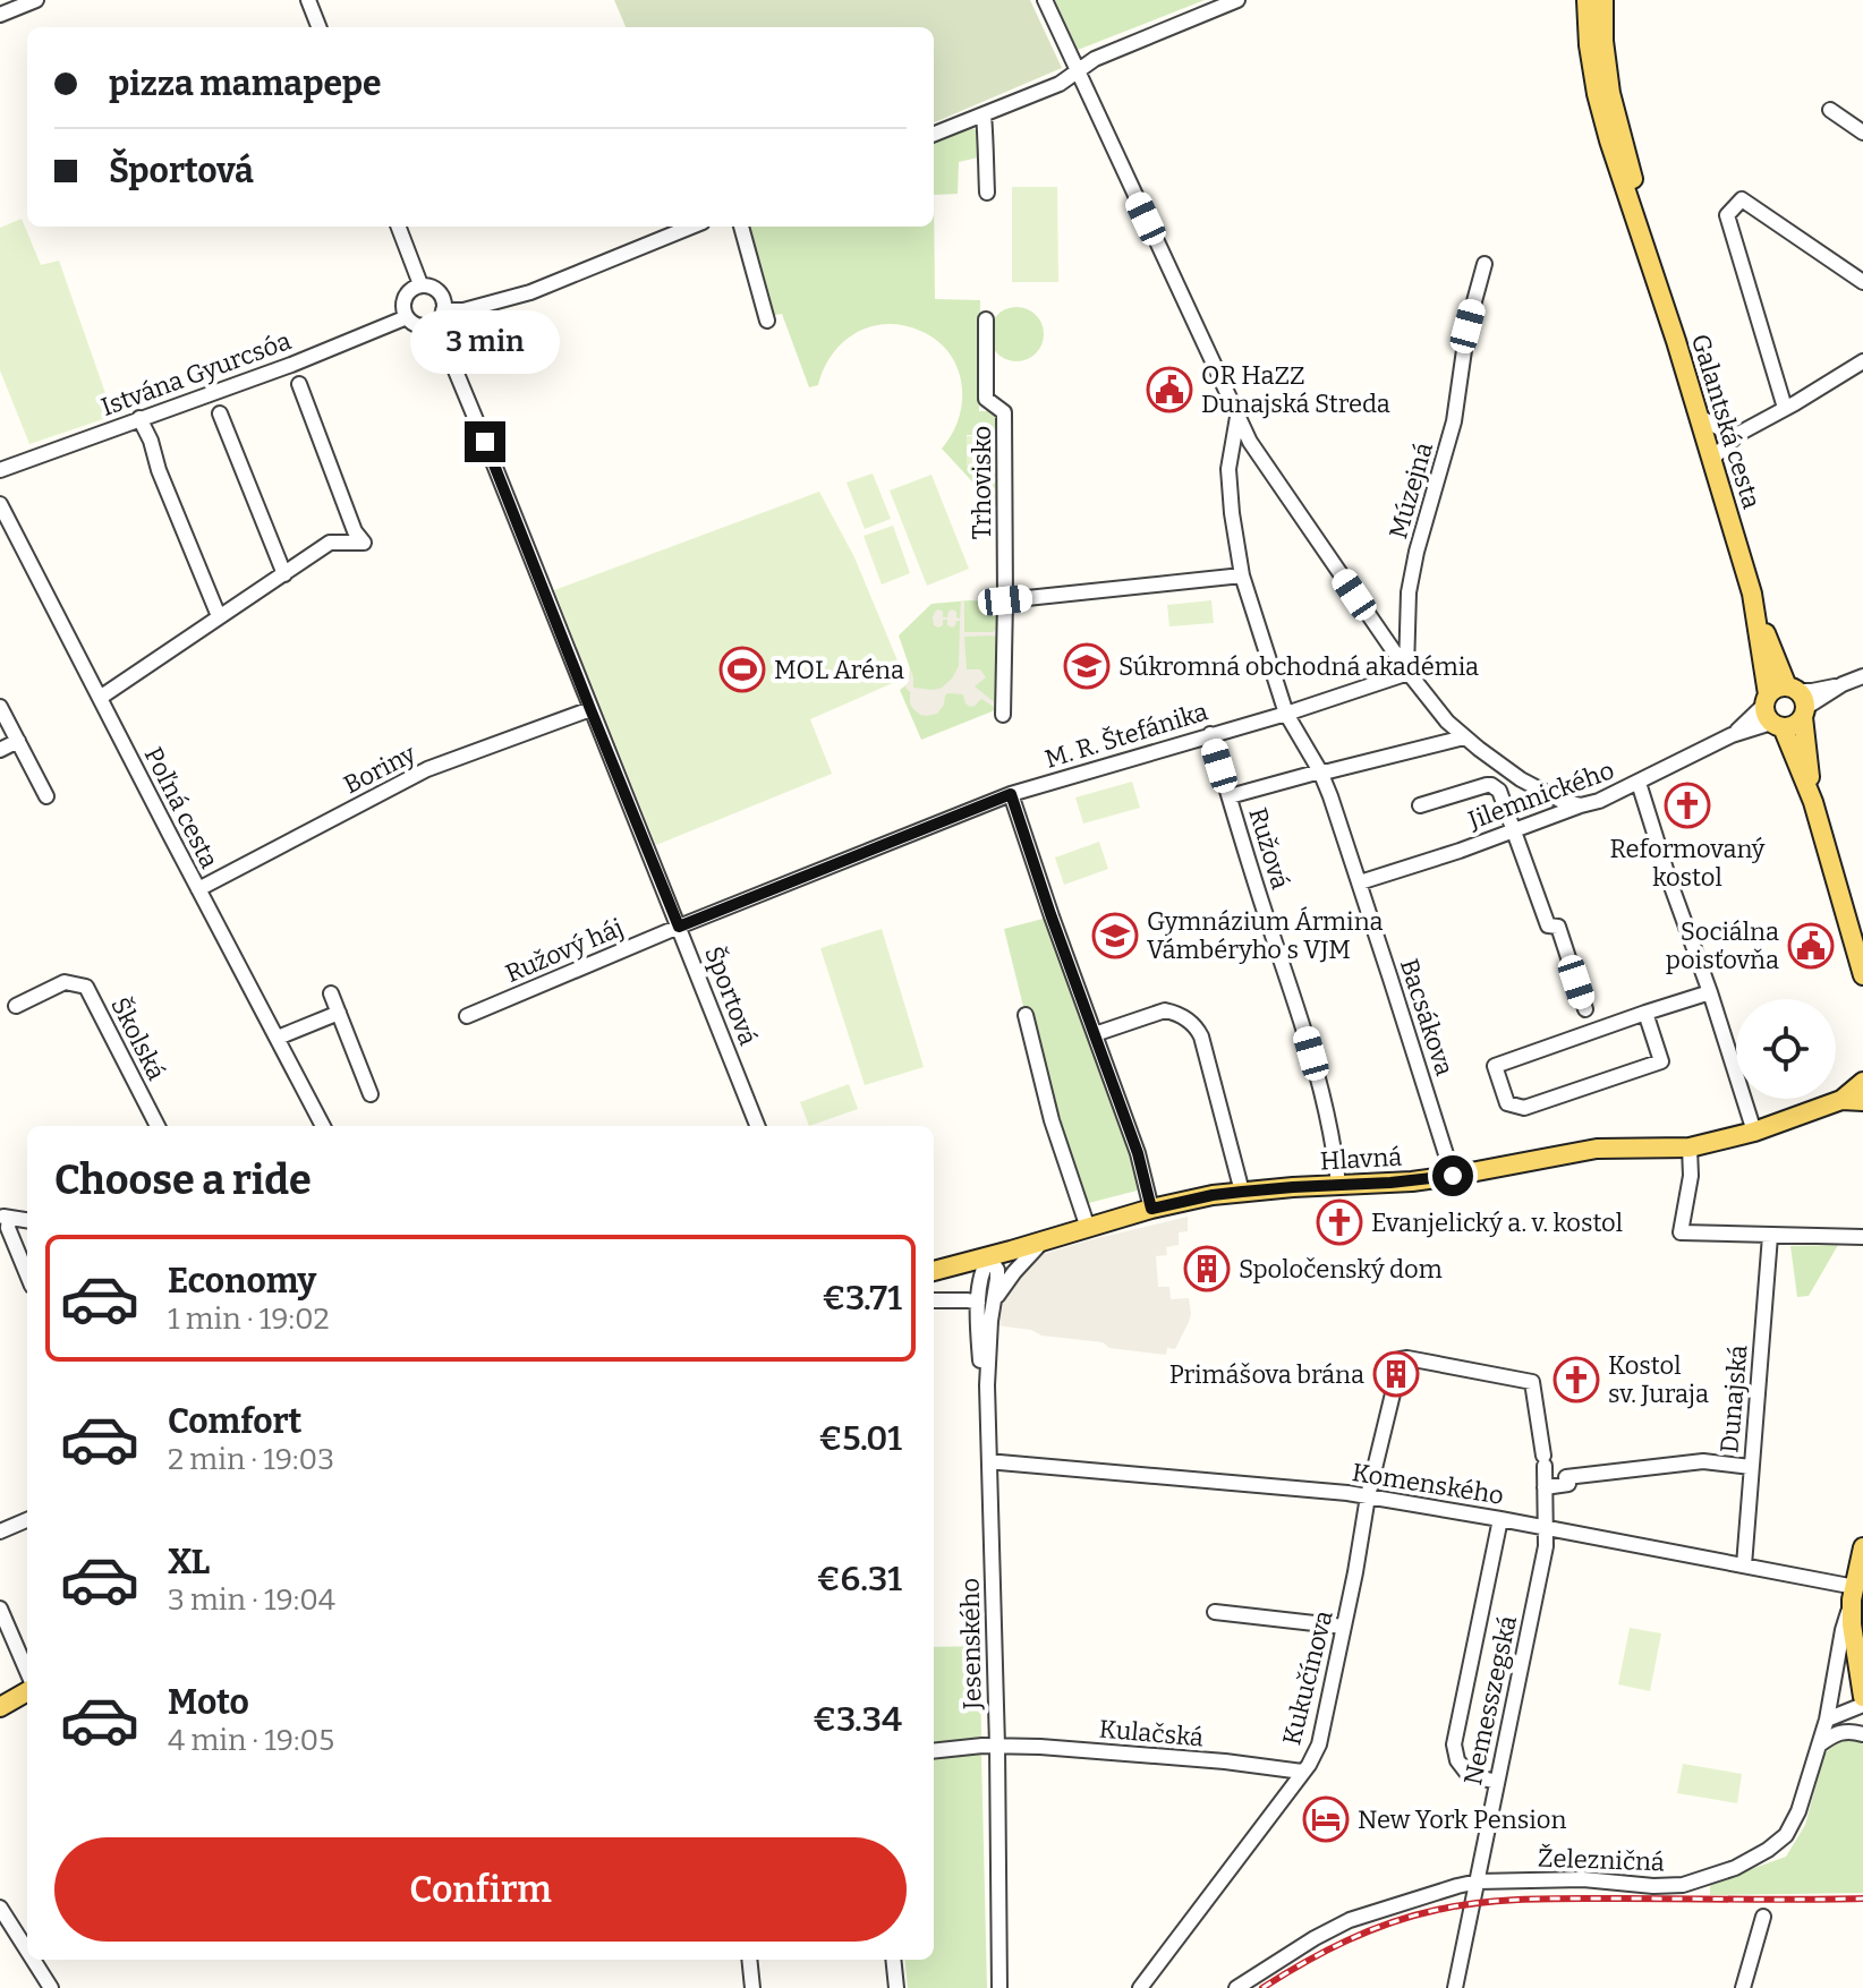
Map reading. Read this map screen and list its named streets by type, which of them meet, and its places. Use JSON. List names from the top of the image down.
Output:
{
  "streets": {
    "main road": ["Galantská cesta", "Hlavná"],
    "street": [
      "Istvána Gyurcsóa",
      "Trhovisko",
      "Múzejná",
      "M. R. Štefánika",
      "Boriny",
      "Jilemnického",
      "Poľná cesta",
      "Ružová",
      "Ružový háj",
      "Športová",
      "Bacsákova",
      "Školská",
      "Dunajská",
      "Komenského",
      "Jesenského",
      "Kukučínova",
      "Nemesszegská",
      "Kulačská",
      "Železničná"
    ]
  },
  "crossings": [
    ["Istvána Gyurcsóa", "Športová"],
    ["Galantská cesta", "Jilemnického"],
    ["M. R. Štefánika", "Ružová"],
    ["M. R. Štefánika", "Ružový háj"],
    ["M. R. Štefánika", "Športová"],
    ["M. R. Štefánika", "Bacsákova"],
    ["Boriny", "Poľná cesta"],
    ["Boriny", "Športová"],
    ["Jilemnického", "Bacsákova"],
    ["Ružová", "Hlavná"],
    ["Ružový háj", "Športová"],
    ["Bacsákova", "Hlavná"],
    ["Dunajská", "Komenského"],
    ["Komenského", "Jesenského"],
    ["Komenského", "Kukučínova"],
    ["Komenského", "Nemesszegská"],
    ["Komenského", "Železničná"],
    ["Jesenského", "Kulačská"],
    ["Kukučínova", "Nemesszegská"],
    ["Kukučínova", "Kulačská"],
    ["Nemesszegská", "Železničná"]
  ],
  "places": {
    "public building": ["OR HaZZ Dunajská Streda", "Sociálna poisťovňa"],
    "school or university": ["Súkromná obchodná akadémia", "Gymnázium Ármina Vámbéryho s VJM"],
    "sports": ["MOL Aréna"],
    "church": ["Reformovaný kostol", "Evanjelický a. v. kostol", "Kostol sv. Juraja"],
    "building": ["Spoločenský dom", "Primášova brána"],
    "hotel": ["New York Pension"]
  },
  "page": {
    "banner": ["pizza mamapepe", "Športová"],
    "bubble": "3 min",
    "heading": "Choose a ride",
    "list": [
      {
        "name": "Economy",
        "note": "1 min · 19:02",
        "value": "€3.71"
      },
      {
        "name": "Comfort",
        "note": "2 min · 19:03",
        "value": "€5.01"
      },
      {
        "name": "XL",
        "note": "3 min · 19:04",
        "value": "€6.31"
      },
      {
        "name": "Moto",
        "note": "4 min · 19:05",
        "value": "€3.34"
      }
    ],
    "buttons": "Confirm"
  }
}
